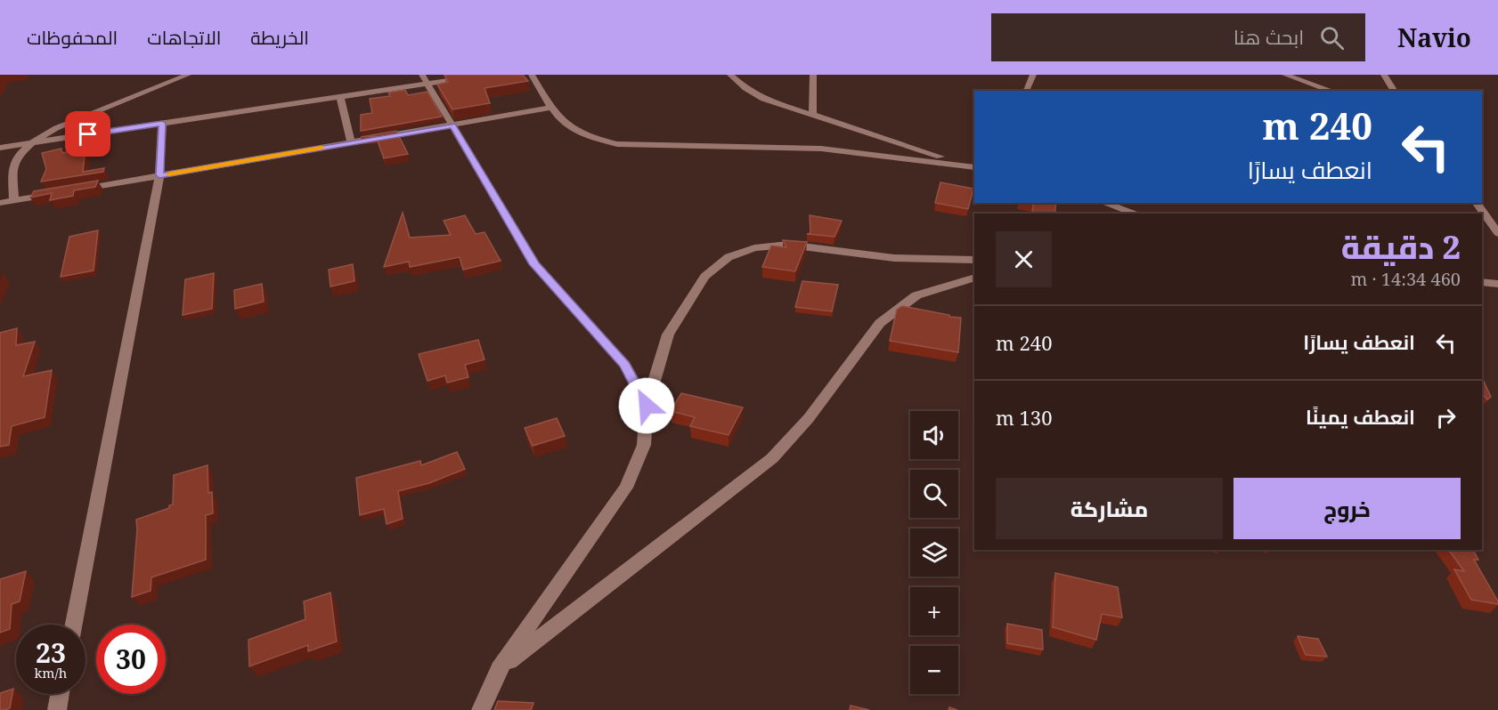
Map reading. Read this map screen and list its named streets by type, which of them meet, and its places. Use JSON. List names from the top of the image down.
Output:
{
  "page": {
    "header": "Navio",
    "search": "ابحث هنا",
    "nav": ["الخريطة", "الاتجاهات", "المحفوظات"],
    "turn": ["240 m", "انعطف يسارًا"],
    "heading": ["2 دقيقة", "460 m · 14:34"],
    "list": [
      {
        "name": "انعطف يسارًا",
        "value": "240 m"
      },
      {
        "name": "انعطف يمينًا",
        "value": "130 m"
      }
    ],
    "map_buttons": ["+", "−"],
    "buttons": ["خروج", "مشاركة"],
    "speed": "23 km/h",
    "limit": "30"
  }
}
